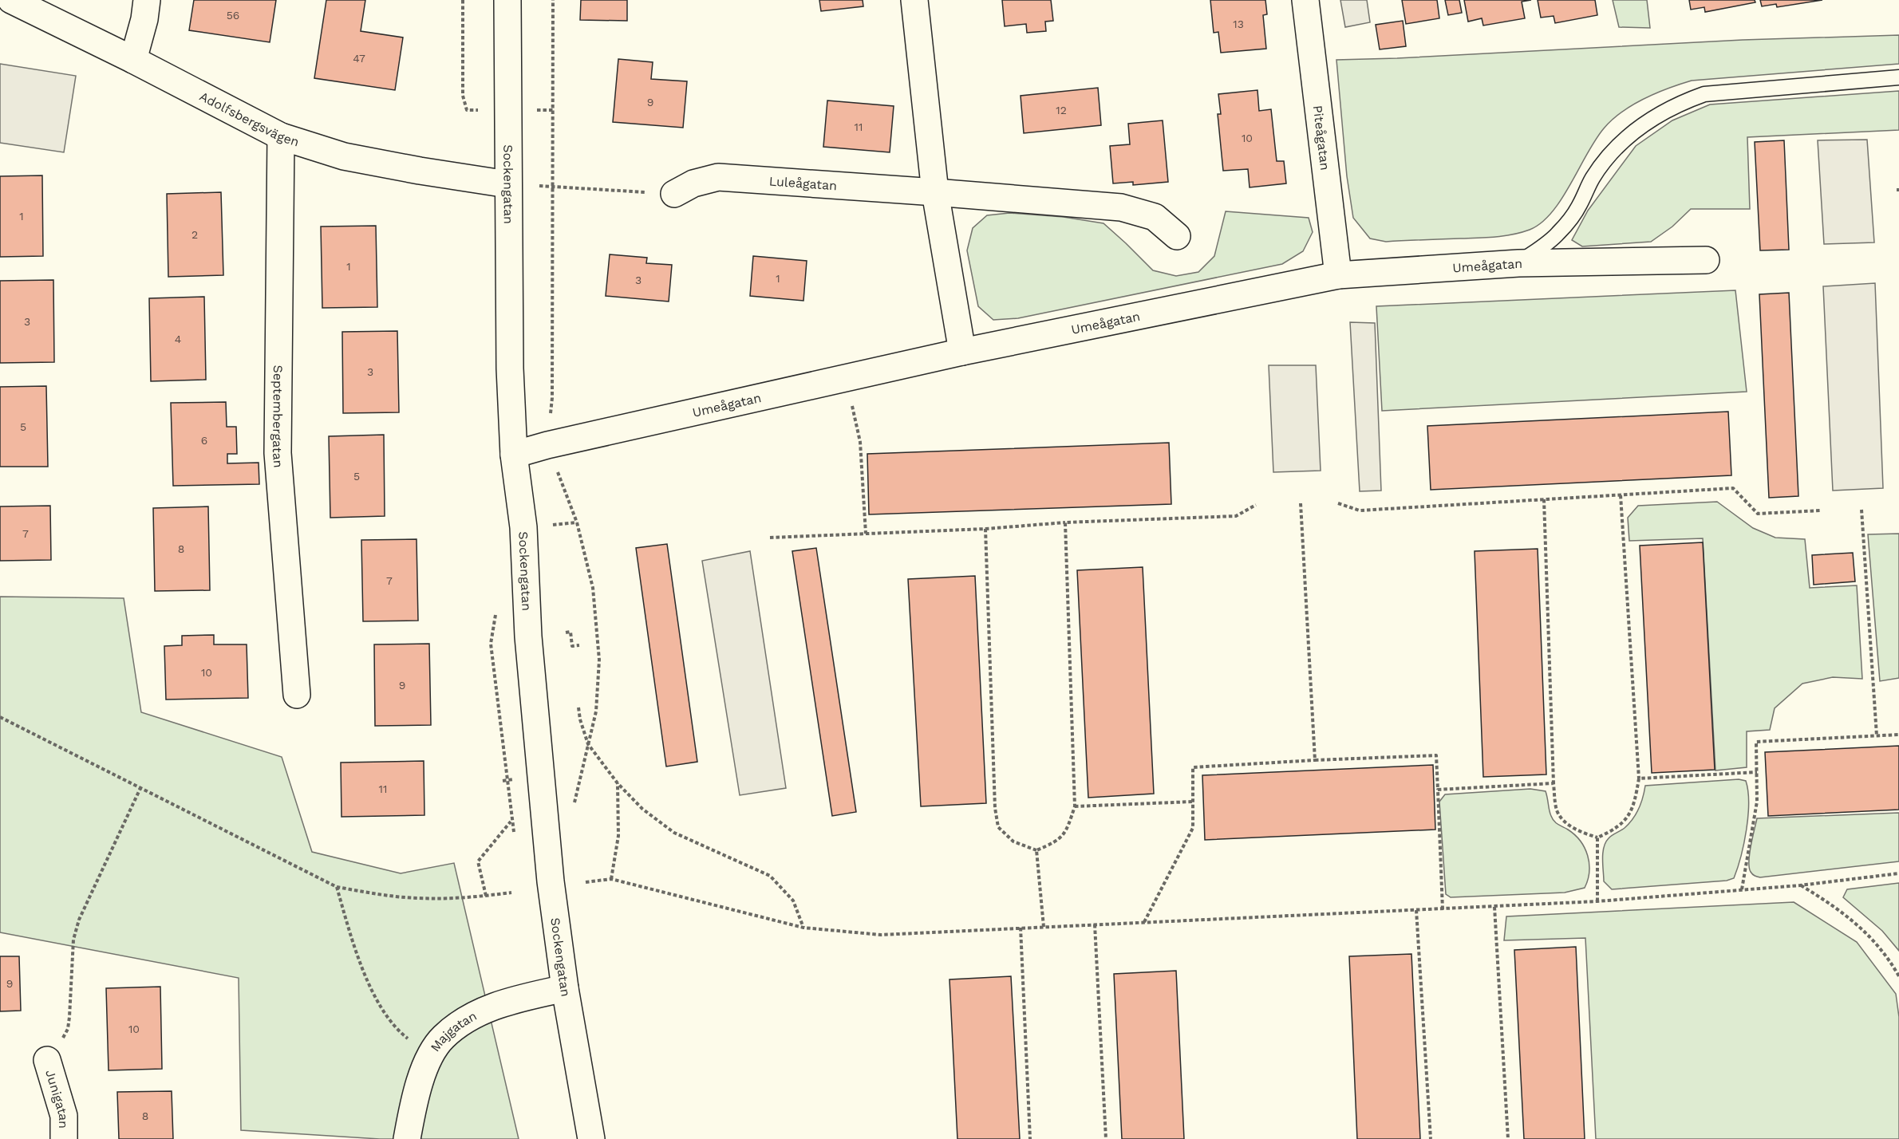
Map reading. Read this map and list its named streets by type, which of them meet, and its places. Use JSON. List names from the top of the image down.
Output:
{
  "streets": {
    "street": [
      "Adolfsbergsvägen",
      "Piteågatan",
      "Luleågatan",
      "Sockengatan",
      "Umeågatan",
      "Septembergatan",
      "Majgatan",
      "Junigatan"
    ]
  },
  "crossings": [
    ["Adolfsbergsvägen", "Sockengatan"],
    ["Adolfsbergsvägen", "Septembergatan"],
    ["Piteågatan", "Umeågatan"],
    ["Sockengatan", "Umeågatan"],
    ["Sockengatan", "Majgatan"]
  ],
  "house_numbers": [
    "56",
    "13",
    "47",
    "9",
    "12",
    "11",
    "10",
    "1",
    "2",
    "1",
    "1",
    "3",
    "3",
    "4",
    "3",
    "5",
    "6",
    "5",
    "7",
    "8",
    "7",
    "10",
    "9",
    "11",
    "9",
    "10",
    "8"
  ]
}
